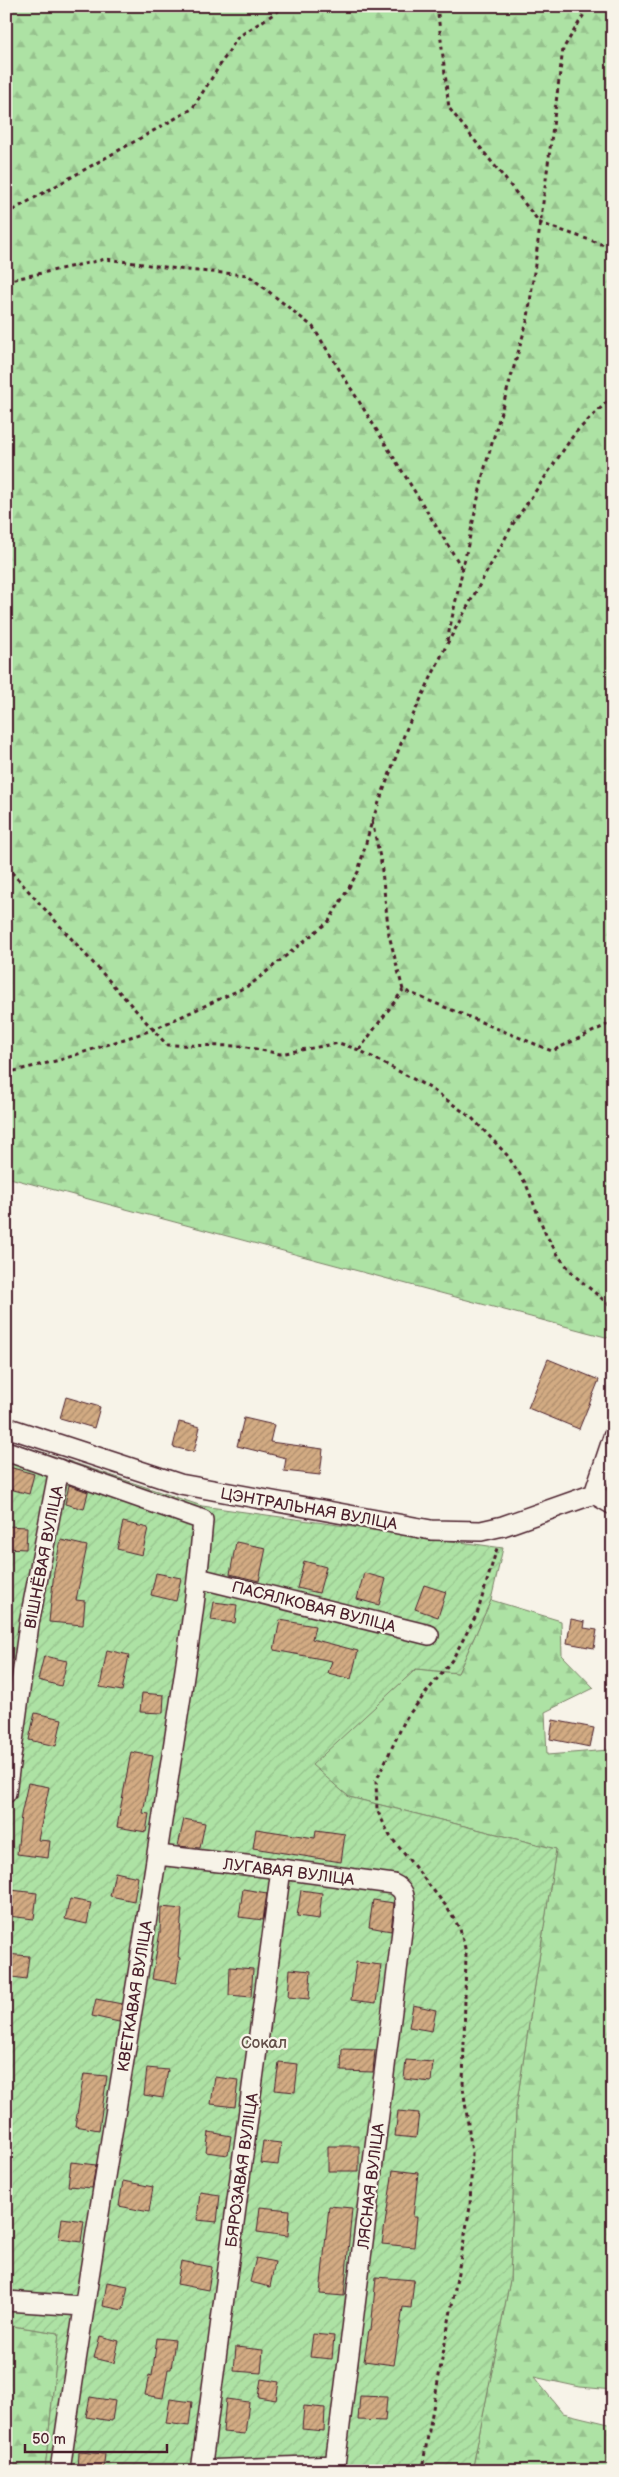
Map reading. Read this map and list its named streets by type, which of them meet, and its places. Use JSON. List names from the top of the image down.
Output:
{
  "streets": {
    "street": [
      "ЦЭНТРАЛЬНАЯ ВУЛІЦА",
      "ВІШНЁВАЯ ВУЛІЦА",
      "ПАСЯЛКОВАЯ ВУЛІЦА",
      "ЛУГАВАЯ ВУЛІЦА",
      "КВЕТКАВАЯ ВУЛІЦА",
      "БЯРОЗАВАЯ ВУЛІЦА",
      "ЛЯСНАЯ ВУЛІЦА"
    ]
  },
  "crossings": [
    ["ВІШНЁВАЯ ВУЛІЦА", "КВЕТКАВАЯ ВУЛІЦА"],
    ["ПАСЯЛКОВАЯ ВУЛІЦА", "КВЕТКАВАЯ ВУЛІЦА"],
    ["ЛУГАВАЯ ВУЛІЦА", "КВЕТКАВАЯ ВУЛІЦА"],
    ["ЛУГАВАЯ ВУЛІЦА", "БЯРОЗАВАЯ ВУЛІЦА"],
    ["ЛУГАВАЯ ВУЛІЦА", "ЛЯСНАЯ ВУЛІЦА"],
    ["БЯРОЗАВАЯ ВУЛІЦА", "ЛЯСНАЯ ВУЛІЦА"]
  ],
  "parks": ["Сокал"],
  "scale_bar": "50 m"
}
